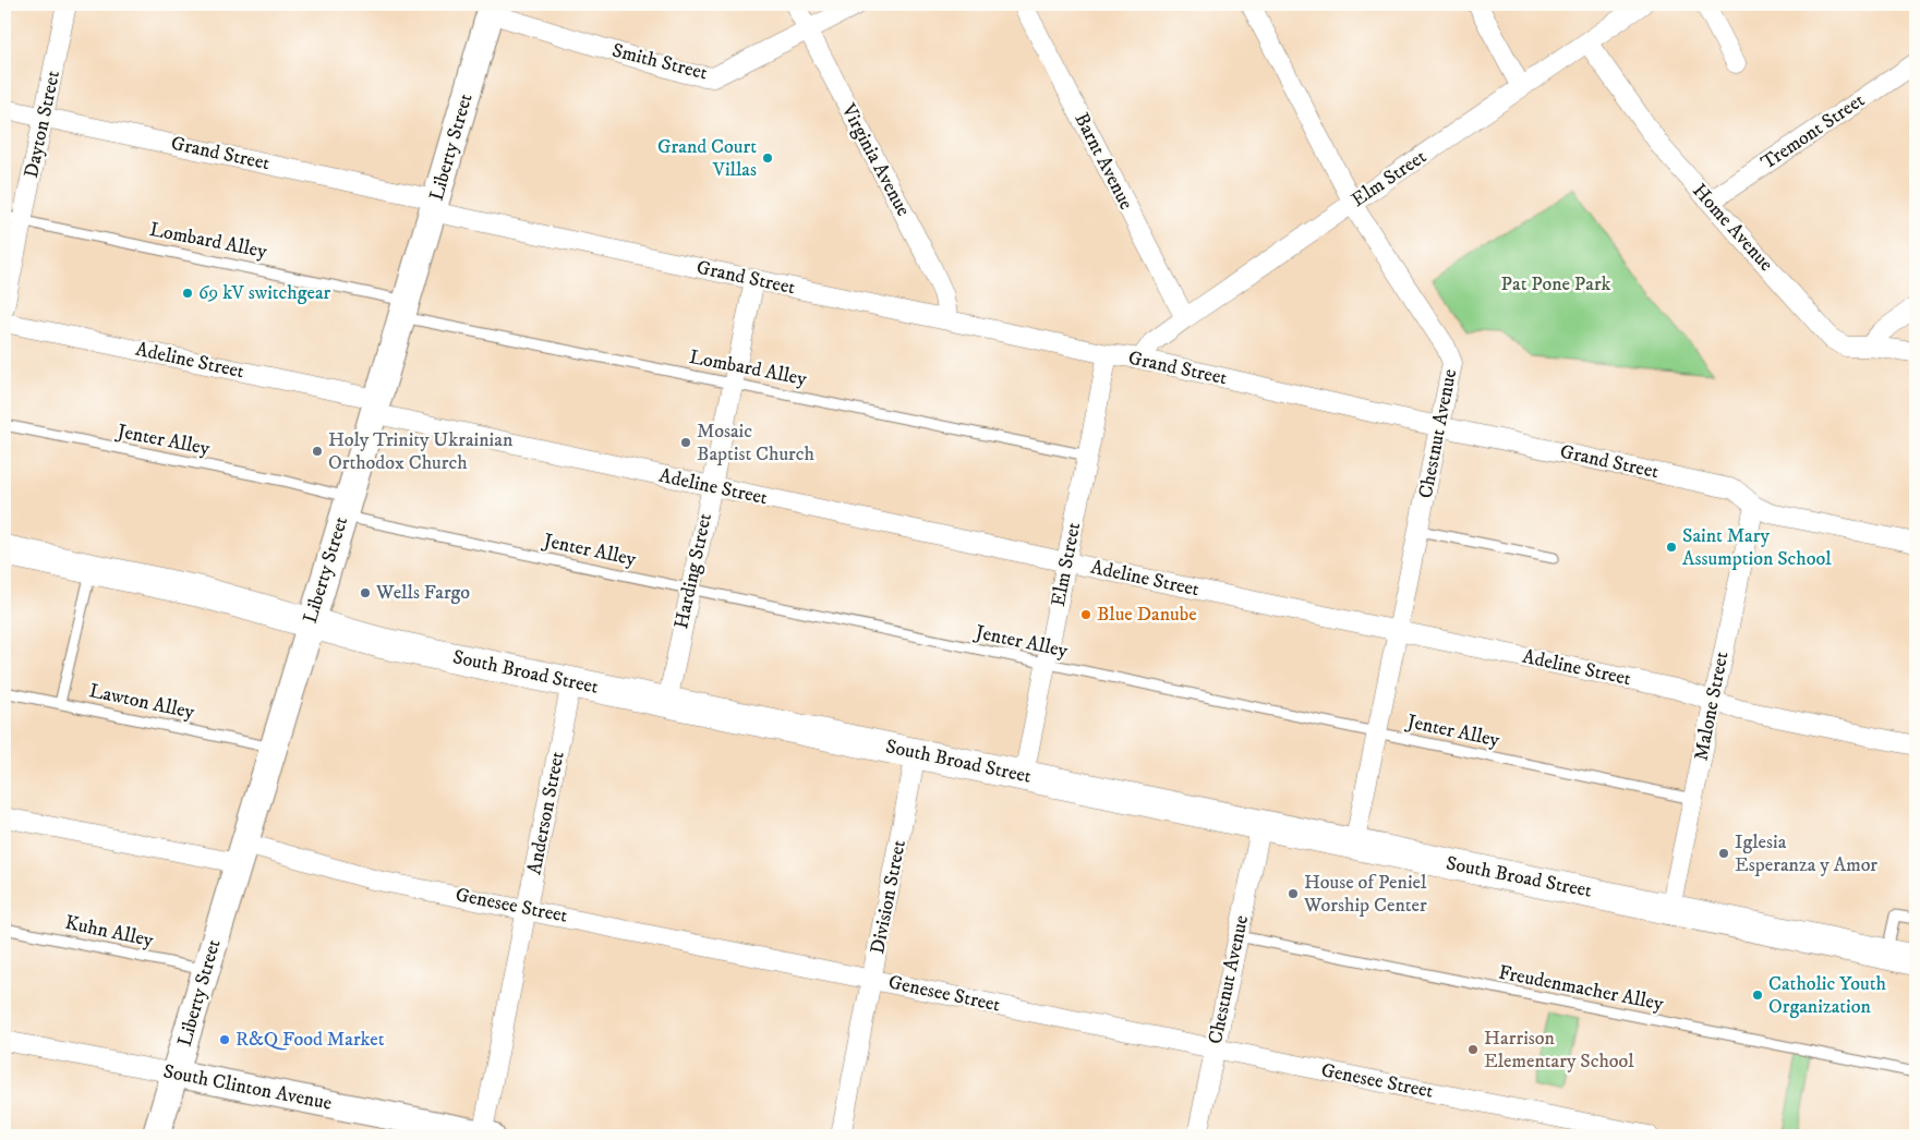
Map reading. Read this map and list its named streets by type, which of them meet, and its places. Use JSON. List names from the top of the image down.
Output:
{
  "streets": {
    "main road": ["South Broad Street"],
    "street": [
      "Smith Street",
      "Dayton Street",
      "Tremont Street",
      "Liberty Street",
      "Grand Street",
      "Virginia Avenue",
      "Barnt Avenue",
      "Elm Street",
      "Home Avenue",
      "Adeline Street",
      "Chestnut Avenue",
      "Harding Street",
      "Malone Street",
      "Anderson Street",
      "Division Street",
      "Genesee Street",
      "South Clinton Avenue"
    ],
    "lane": [
      "Lombard Alley",
      "Jenter Alley",
      "Lawton Alley",
      "Kuhn Alley",
      "Freudenmacher Alley"
    ]
  },
  "crossings": [
    ["Smith Street", "Liberty Street"],
    ["Smith Street", "Virginia Avenue"],
    ["Dayton Street", "Grand Street"],
    ["Dayton Street", "Lombard Alley"],
    ["Tremont Street", "Home Avenue"],
    ["Liberty Street", "Grand Street"],
    ["Liberty Street", "Lombard Alley"],
    ["Liberty Street", "Adeline Street"],
    ["Liberty Street", "Jenter Alley"],
    ["Liberty Street", "South Broad Street"],
    ["Liberty Street", "Lawton Alley"],
    ["Liberty Street", "Genesee Street"],
    ["Liberty Street", "Kuhn Alley"],
    ["Liberty Street", "South Clinton Avenue"],
    ["Grand Street", "Virginia Avenue"],
    ["Grand Street", "Elm Street"],
    ["Grand Street", "Chestnut Avenue"],
    ["Grand Street", "Harding Street"],
    ["Grand Street", "Malone Street"],
    ["Barnt Avenue", "Elm Street"],
    ["Elm Street", "Home Avenue"],
    ["Elm Street", "Lombard Alley"],
    ["Elm Street", "Adeline Street"],
    ["Elm Street", "Chestnut Avenue"],
    ["Elm Street", "Jenter Alley"],
    ["Elm Street", "South Broad Street"],
    ["Lombard Alley", "Harding Street"],
    ["Adeline Street", "Chestnut Avenue"],
    ["Adeline Street", "Harding Street"],
    ["Adeline Street", "Malone Street"],
    ["Chestnut Avenue", "Jenter Alley"],
    ["Chestnut Avenue", "South Broad Street"],
    ["Chestnut Avenue", "Genesee Street"],
    ["Chestnut Avenue", "Freudenmacher Alley"],
    ["Jenter Alley", "Harding Street"],
    ["Jenter Alley", "Malone Street"],
    ["Harding Street", "South Broad Street"],
    ["South Broad Street", "Malone Street"],
    ["South Broad Street", "Anderson Street"],
    ["South Broad Street", "Division Street"],
    ["Anderson Street", "Genesee Street"],
    ["Anderson Street", "South Clinton Avenue"],
    ["Division Street", "Genesee Street"]
  ],
  "parks": ["Pat Pone Park"],
  "places": [
    "Grand Court Villas",
    "69 kV switchgear",
    "Mosaic Baptist Church",
    "Holy Trinity Ukrainian Orthodox Church",
    "Saint Mary Assumption School",
    "Wells Fargo",
    "Blue Danube",
    "Iglesia Esperanza y Amor",
    "House of Peniel Worship Center",
    "Catholic Youth Organization",
    "R&Q Food Market",
    "Harrison Elementary School"
  ]
}
